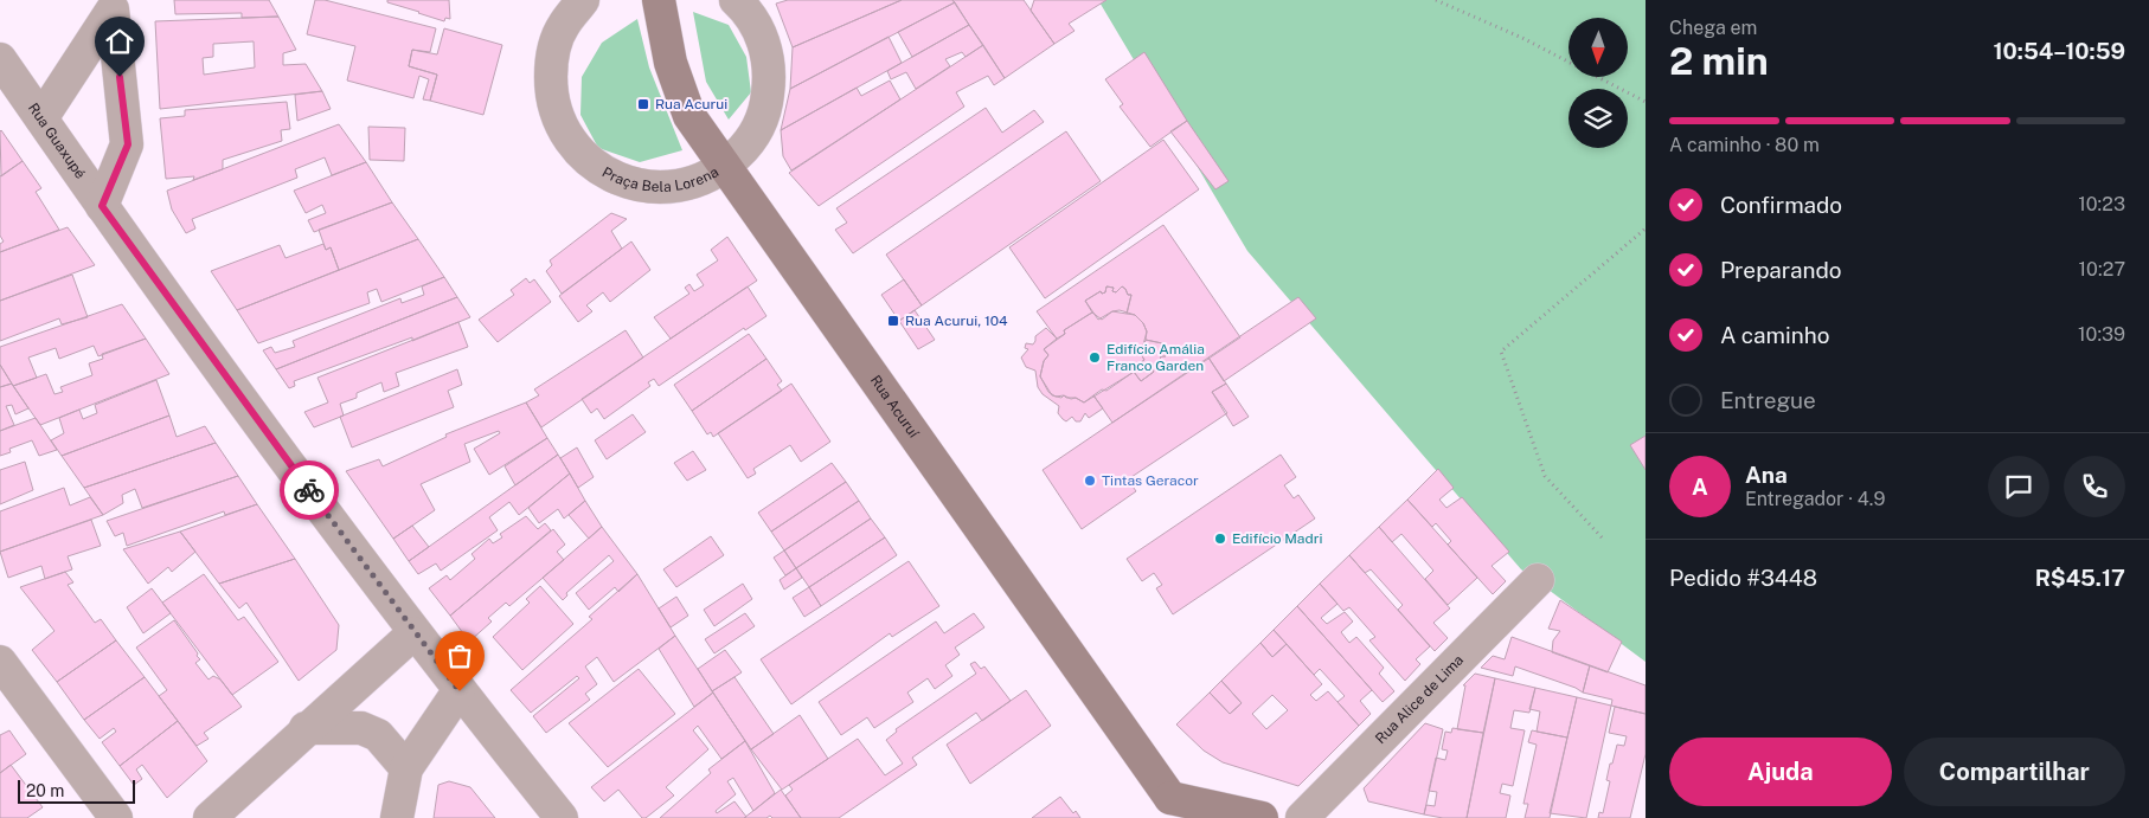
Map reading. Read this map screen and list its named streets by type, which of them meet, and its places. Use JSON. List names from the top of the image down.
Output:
{
  "streets": {
    "main road": ["Rua Acuruí"],
    "street": ["Rua Guaxupé", "Praça Bela Lorena", "Rua Alice de Lima"]
  },
  "crossings": [
    ["Praça Bela Lorena", "Rua Acuruí"]
  ],
  "places": {
    "transit": ["Rua Acurui", "Rua Acurui, 104"],
    "other": ["Edifício Amália Franco Garden", "Tintas Geracor", "Edifício Madri"]
  },
  "scale_bar": "20 m",
  "north": "bottom",
  "page": {
    "heading": ["2 min", "Chega em", "10:54–10:59"],
    "panel": [
      "Ana",
      "Entregador · 4.9",
      "Pedido #3448",
      "R$45.17"
    ],
    "bar": "A caminho · 80 m",
    "list": [
      ["Confirmado", "10:23"],
      ["Preparando", "10:27"],
      ["A caminho", "10:39"],
      "Entregue"
    ],
    "round": "A",
    "buttons": ["Ajuda", "Compartilhar"],
    "scale": "20 m"
  }
}
